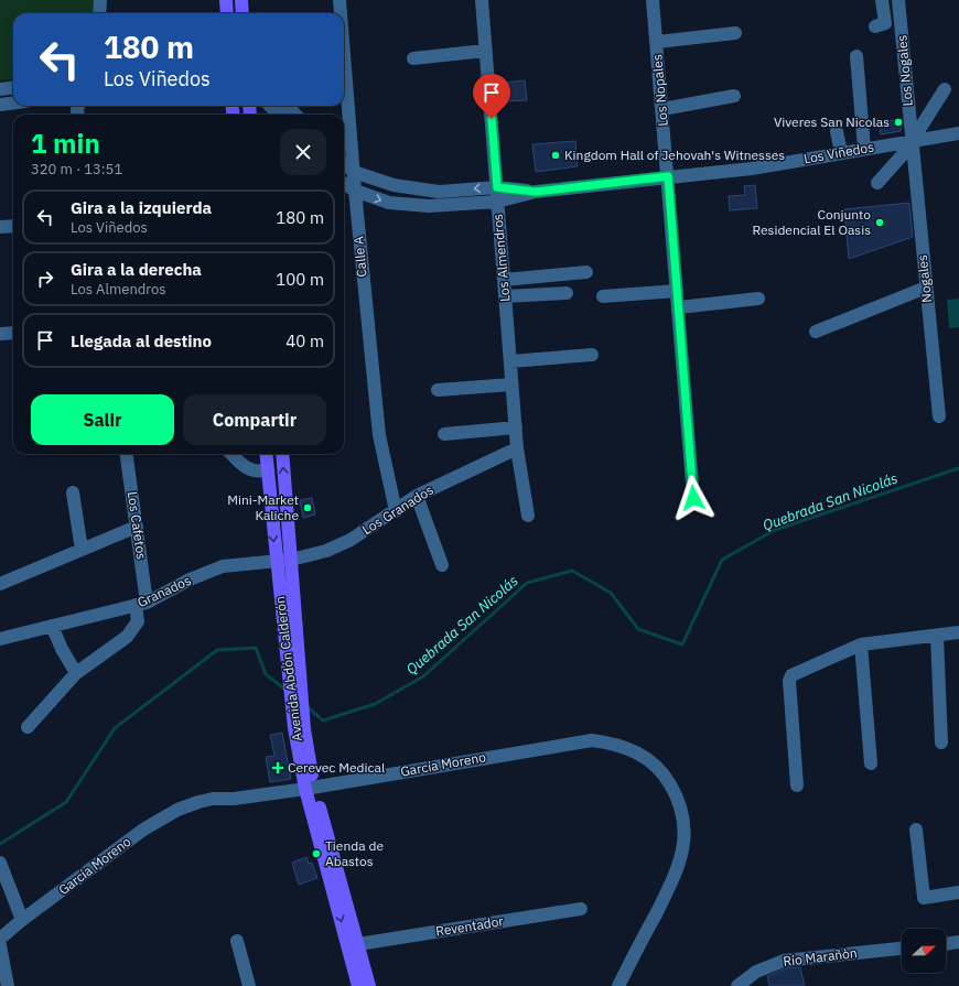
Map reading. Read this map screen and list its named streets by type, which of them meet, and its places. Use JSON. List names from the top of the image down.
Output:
{
  "streets": {
    "main road": ["Avenida Abdón Calderón"],
    "street": [
      "Los Nogales",
      "Los Nopales",
      "Los Viñedos",
      "Calle A",
      "Los Almendros",
      "Nogales",
      "Los Granados",
      "Los Cafetos",
      "Granados",
      "García Moreno",
      "Reventador",
      "Río Marañòn"
    ]
  },
  "crossings": [
    ["Los Nogales", "Los Viñedos"],
    ["Los Nogales", "Nogales"],
    ["Los Nopales", "Los Viñedos"],
    ["Los Viñedos", "Calle A"],
    ["Los Viñedos", "Los Almendros"],
    ["Los Viñedos", "Nogales"],
    ["Calle A", "Los Granados"],
    ["Los Almendros", "Los Granados"],
    ["Los Granados", "Granados"],
    ["Los Granados", "Avenida Abdón Calderón"],
    ["Los Cafetos", "Granados"],
    ["Granados", "Avenida Abdón Calderón"],
    ["Avenida Abdón Calderón", "García Moreno"],
    ["Avenida Abdón Calderón", "Reventador"]
  ],
  "water": ["Quebrada San Nicolás"],
  "places": {
    "other": [
      "Viveres San Nicolas",
      "Kingdom Hall of Jehovah's Witnesses",
      "Conjunto Residencial El Oasis",
      "Mini-Market Kaliche",
      "Tienda de Abastos"
    ],
    "health": ["Cerevec Medical"]
  },
  "north": "right",
  "page": {
    "turn": ["180 m", "Los Viñedos"],
    "heading": ["1 min", "320 m · 13:51"],
    "list": [
      {
        "name": "Gira a la izquierda",
        "note": "Los Viñedos",
        "value": "180 m"
      },
      {
        "name": "Gira a la derecha",
        "note": "Los Almendros",
        "value": "100 m"
      },
      {
        "name": "Llegada al destino",
        "value": "40 m"
      }
    ],
    "buttons": ["Salir", "Compartir"]
  }
}
